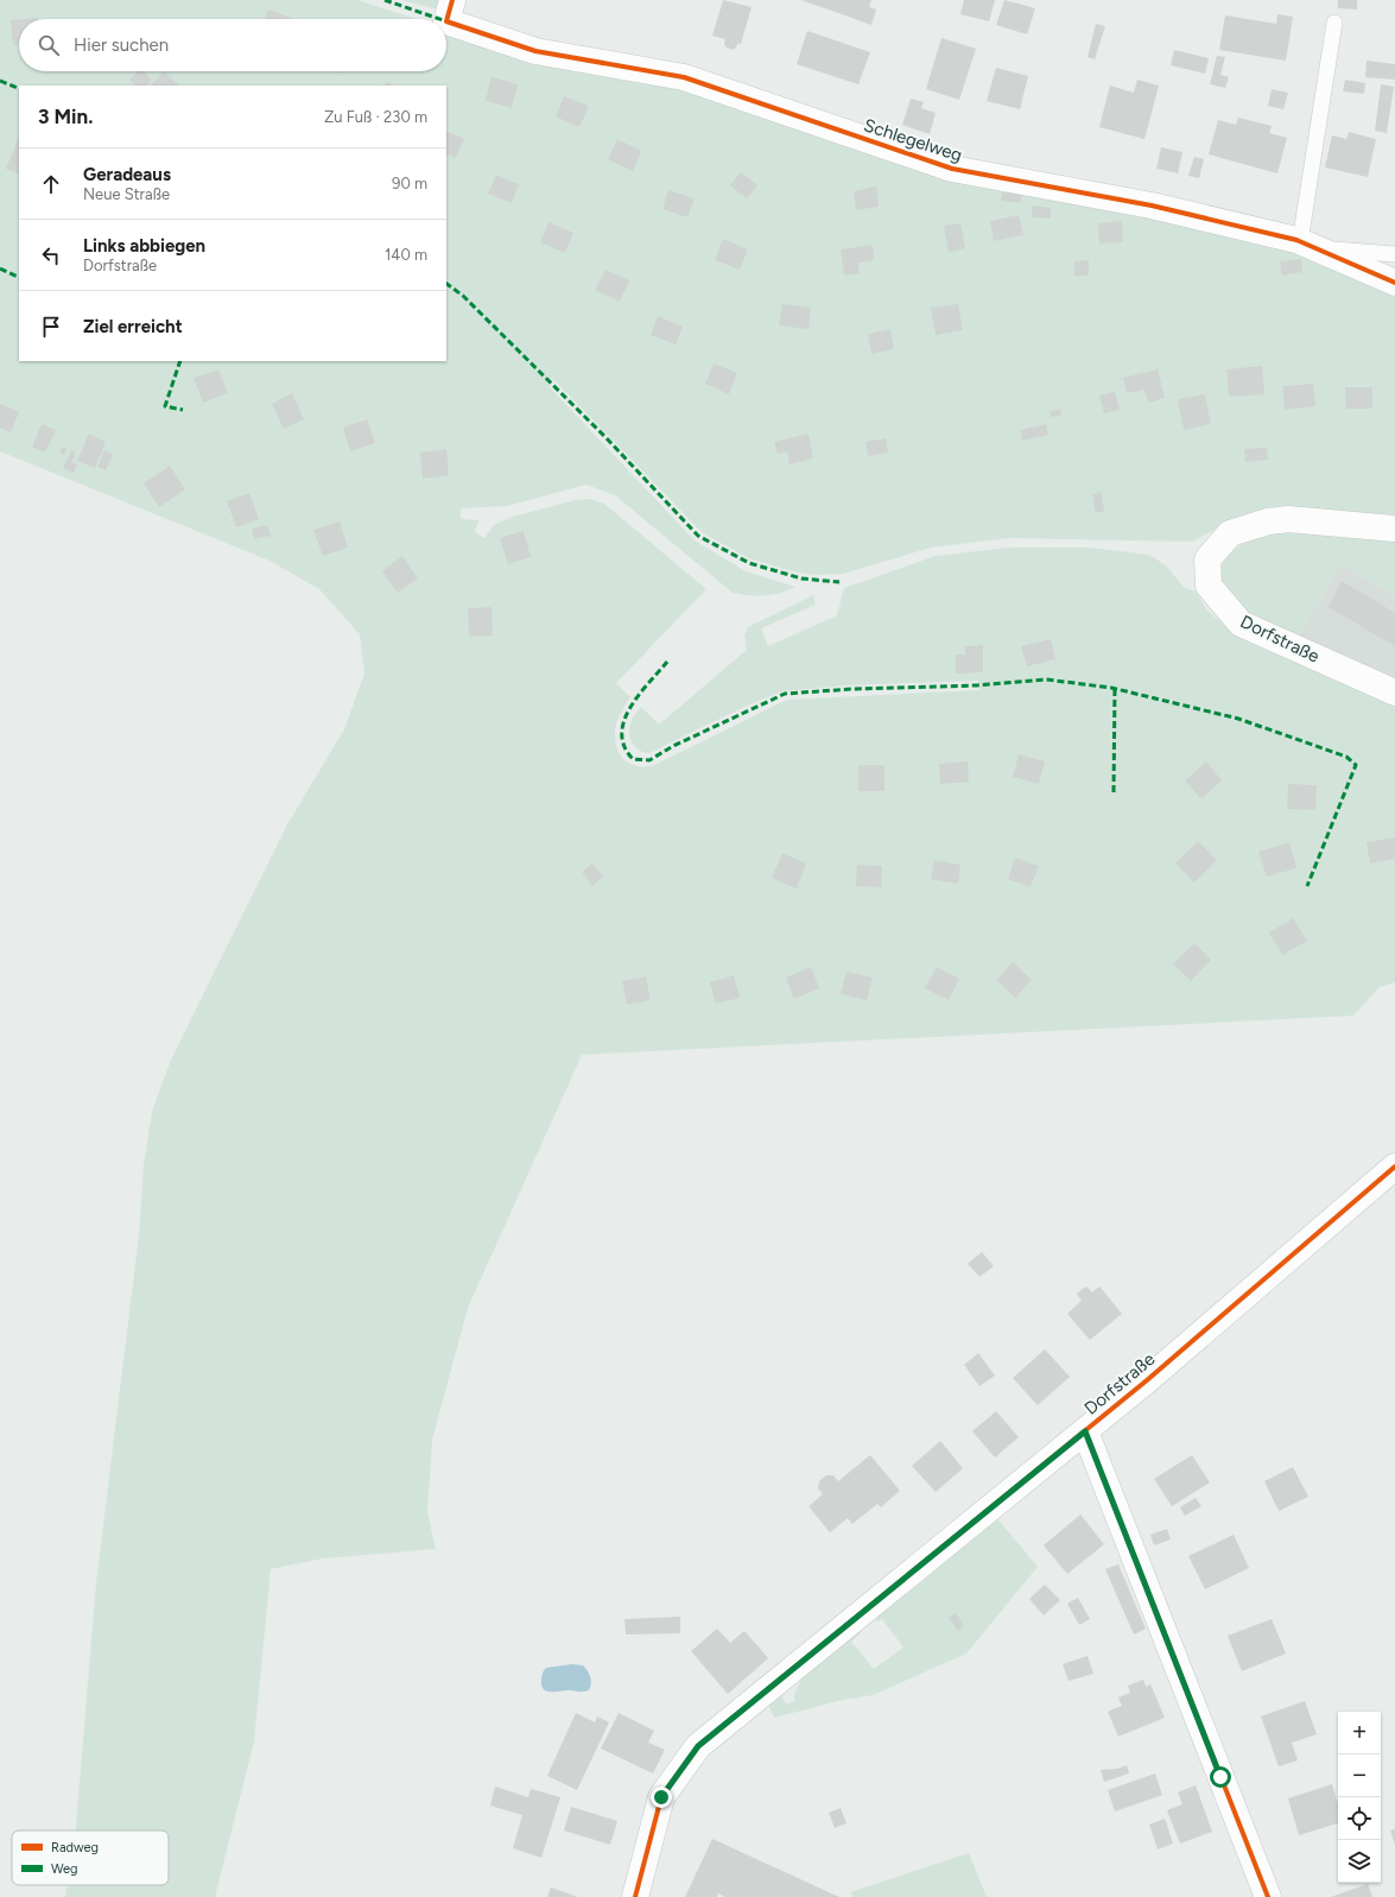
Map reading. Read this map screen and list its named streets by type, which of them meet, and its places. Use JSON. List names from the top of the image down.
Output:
{
  "streets": {
    "street": ["Schlegelweg", "Dorfstraße"]
  },
  "legend": ["Radweg", "Weg"],
  "page": {
    "search": "Hier suchen",
    "heading": ["3 Min.", "Zu Fuß · 230 m"],
    "list": [
      ["Geradeaus", "Neue Straße", "90 m"],
      ["Links abbiegen", "Dorfstraße", "140 m"],
      "Ziel erreicht"
    ],
    "map_buttons": ["+", "−"]
  }
}
